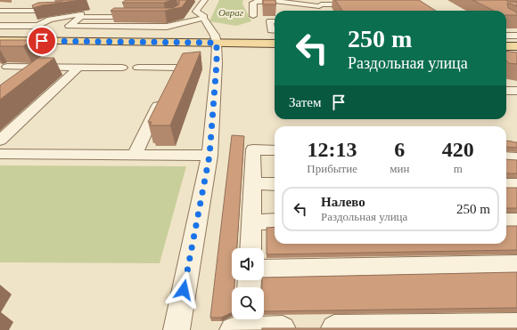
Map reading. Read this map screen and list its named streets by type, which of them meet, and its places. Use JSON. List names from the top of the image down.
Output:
{
  "parks": ["Овраг"],
  "page": {
    "turn": ["250 m", "Раздольная улица"],
    "then": "Затем",
    "eta": [
      "12:13",
      "Прибытие",
      "6",
      "мин",
      "420",
      "m"
    ],
    "list": [
      {
        "name": "Налево",
        "note": "Раздольная улица",
        "value": "250 m"
      }
    ]
  }
}
